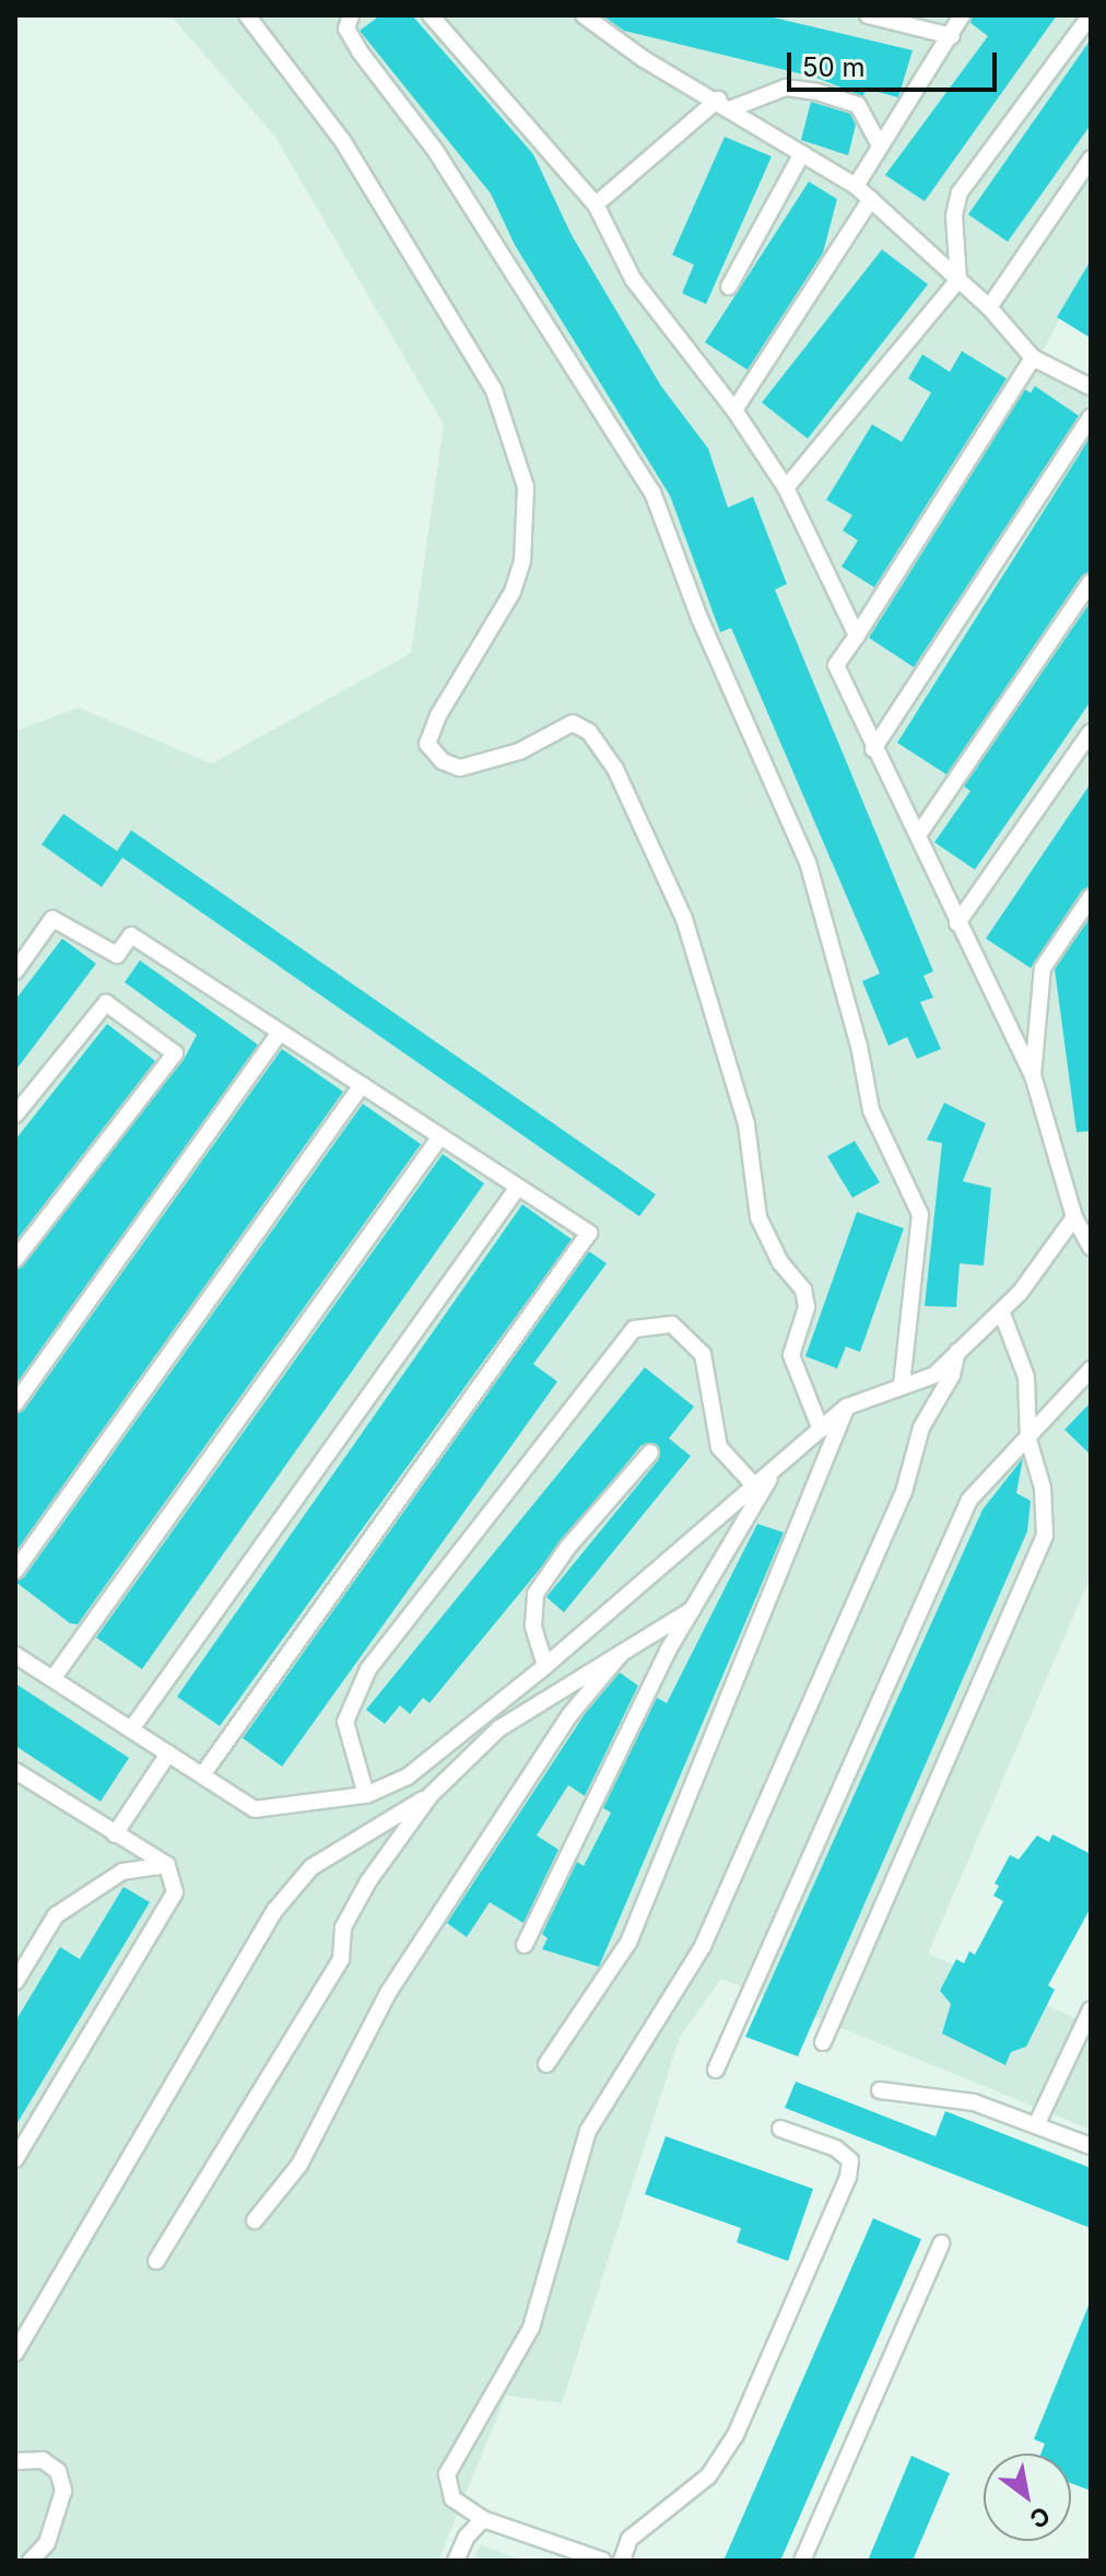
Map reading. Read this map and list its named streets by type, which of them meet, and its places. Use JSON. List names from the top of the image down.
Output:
{
  "scale_bar": "50 m",
  "north": "bottom right"
}
